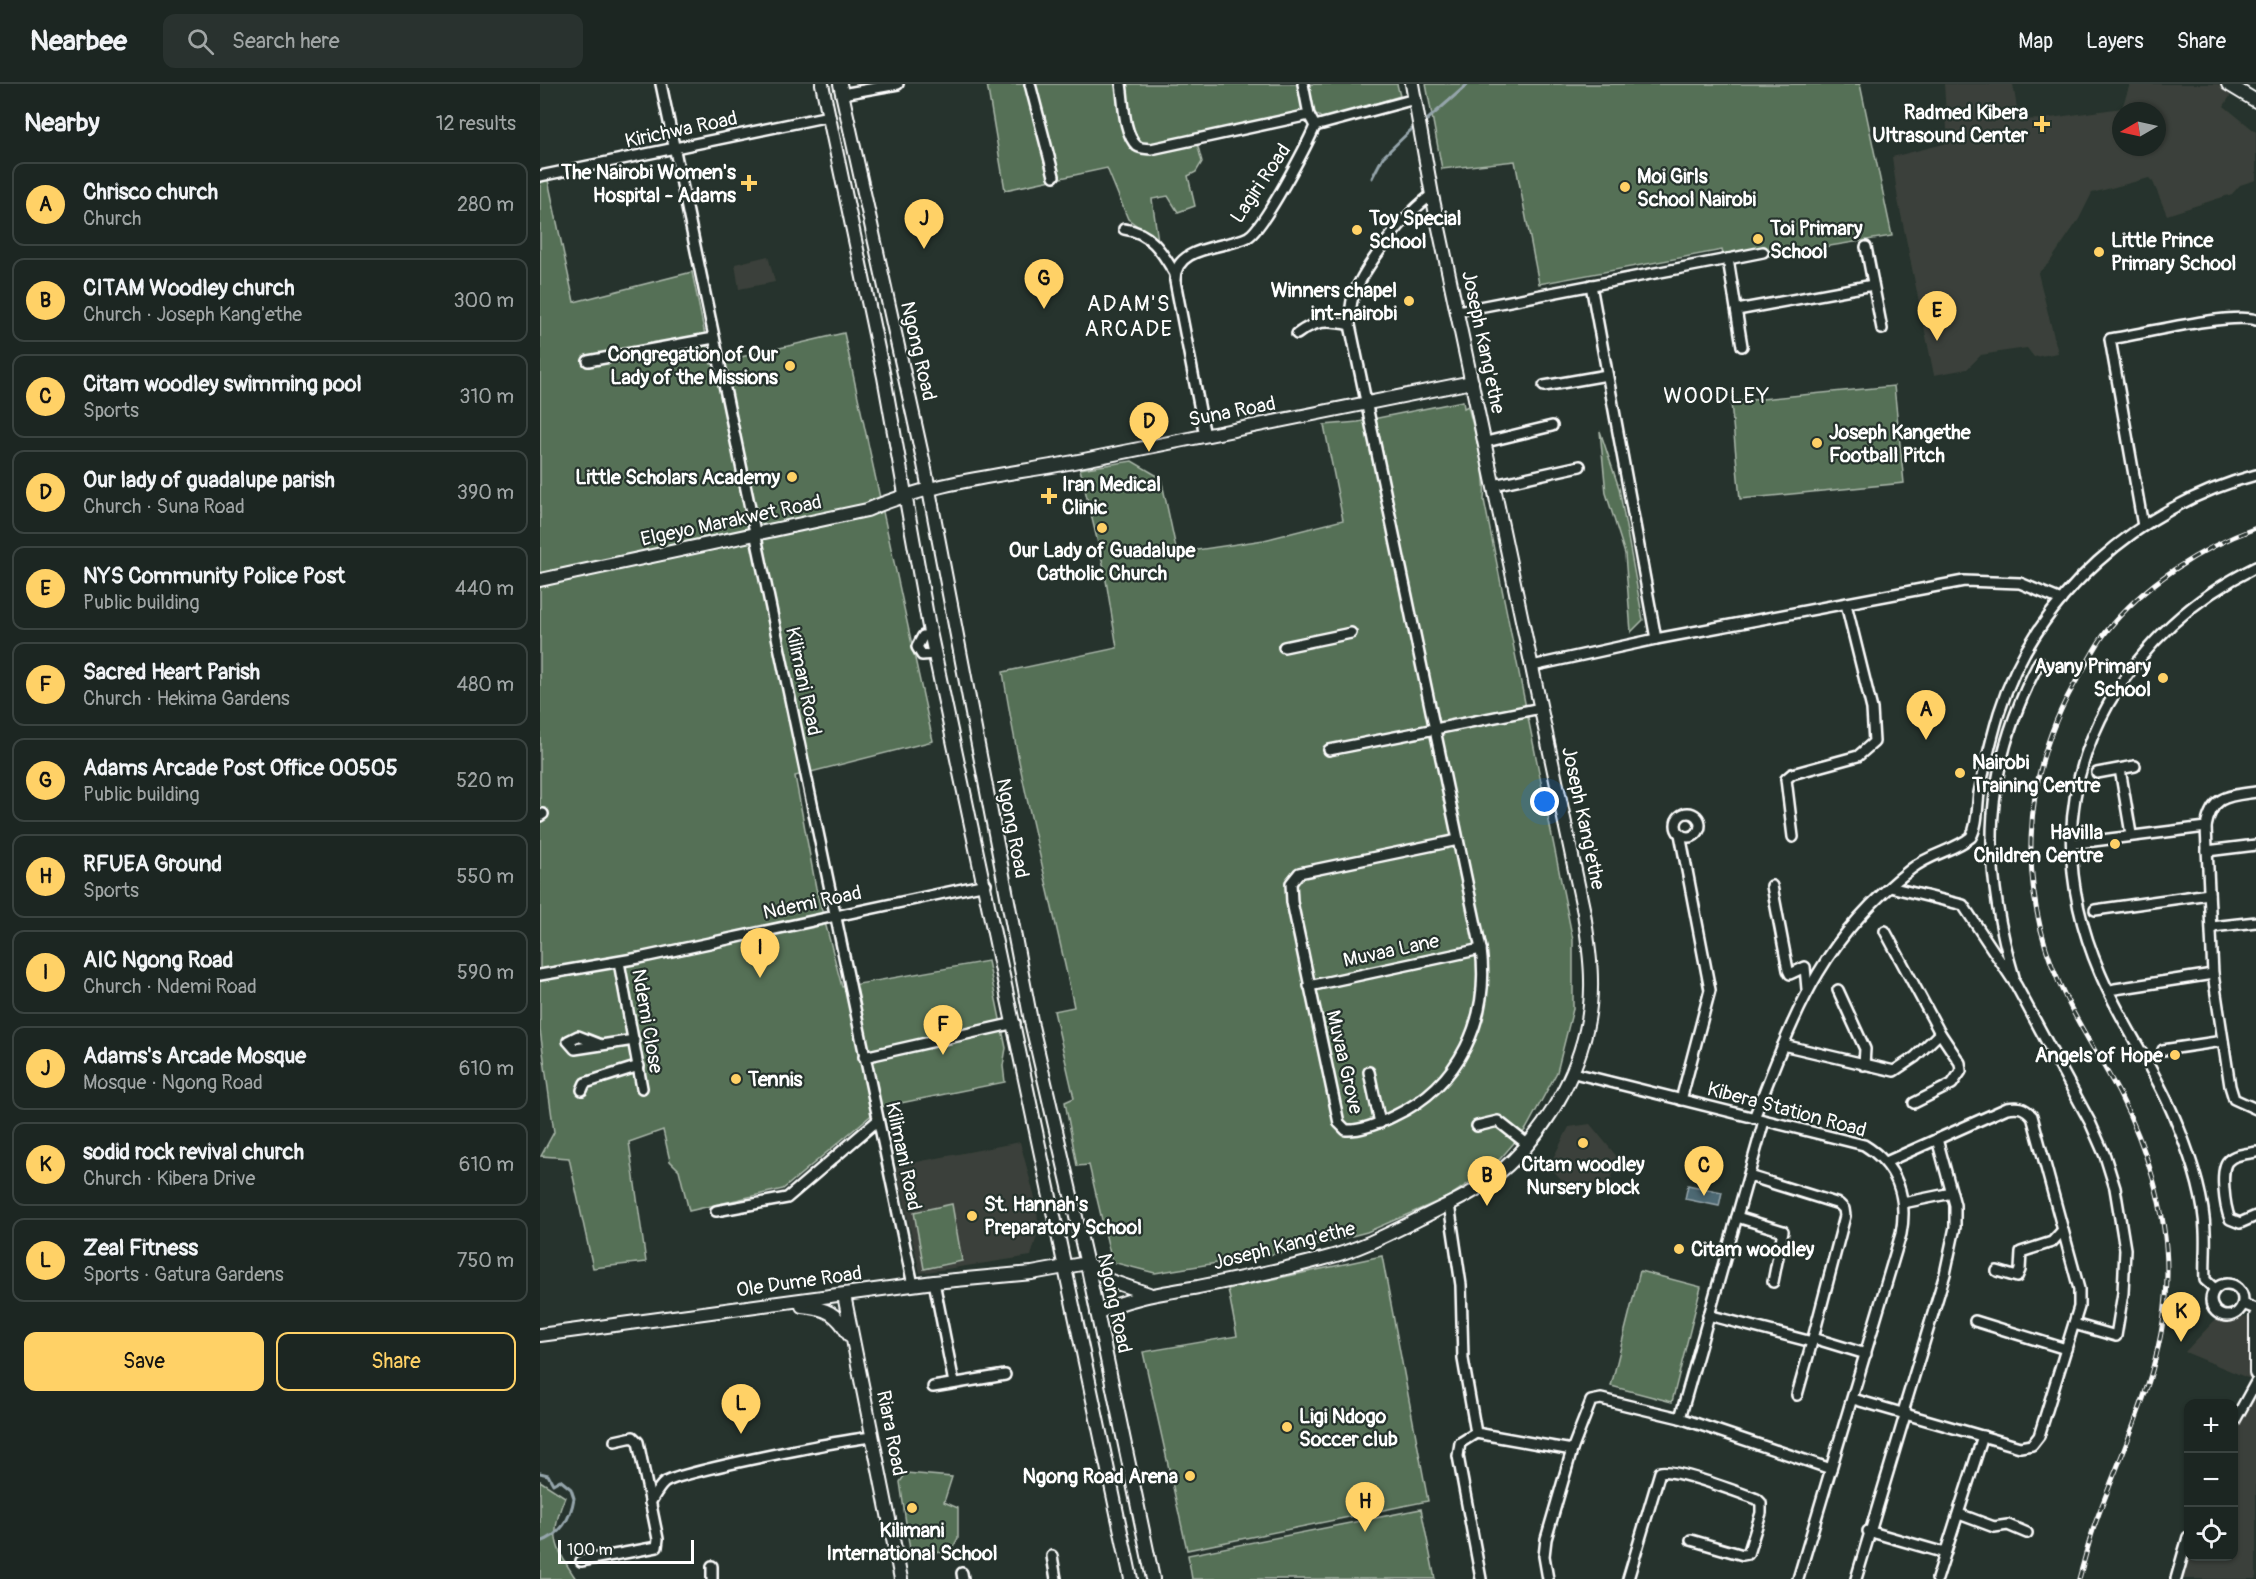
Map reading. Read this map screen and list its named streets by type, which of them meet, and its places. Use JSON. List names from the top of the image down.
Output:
{
  "streets": {
    "street": [
      "Kirichwa Road",
      "Lagiri Road",
      "Joseph Kang'ethe",
      "Ngong Road",
      "Suna Road",
      "Elgeyo Marakwet Road",
      "Kilimani Road",
      "Ndemi Road",
      "Muvaa Lane",
      "Ndemi Close",
      "Muvaa Grove",
      "Kibera Station Road",
      "Ole Dume Road",
      "Riara Road"
    ]
  },
  "crossings": [
    ["Kirichwa Road", "Ngong Road"],
    ["Kirichwa Road", "Kilimani Road"],
    ["Joseph Kang'ethe", "Ngong Road"],
    ["Joseph Kang'ethe", "Suna Road"],
    ["Joseph Kang'ethe", "Kibera Station Road"],
    ["Ngong Road", "Suna Road"],
    ["Ngong Road", "Elgeyo Marakwet Road"],
    ["Ngong Road", "Ndemi Road"],
    ["Ngong Road", "Ole Dume Road"],
    ["Suna Road", "Elgeyo Marakwet Road"],
    ["Elgeyo Marakwet Road", "Kilimani Road"],
    ["Kilimani Road", "Ndemi Road"],
    ["Kilimani Road", "Ole Dume Road"],
    ["Ndemi Road", "Ndemi Close"],
    ["Muvaa Lane", "Muvaa Grove"],
    ["Ole Dume Road", "Riara Road"]
  ],
  "districts": ["ADAM'S ARCADE", "WOODLEY"],
  "places": {
    "health": ["Radmed Kibera Ultrasound Center", "The Nairobi Women's Hospital - Adams", "Iran Medical Clinic"],
    "other": [
      "Moi Girls School Nairobi",
      "Toy Special School",
      "Toi Primary School",
      "Little Prince Primary School",
      "Winners chapel int-nairobi",
      "Congregation of Our Lady of the Missions",
      "Joseph Kangethe Football Pitch",
      "Little Scholars Academy",
      "Our Lady of Guadalupe Catholic Church",
      "Ayany Primary School",
      "Nairobi Training Centre",
      "Havilla Children Centre",
      "Angels of Hope",
      "Tennis",
      "Citam woodley Nursery block",
      "St. Hannah's Preparatory School",
      "Citam woodley",
      "Ligi Ndogo Soccer club",
      "Ngong Road Arena",
      "Kilimani International School"
    ]
  },
  "scale_bar": "100 m",
  "north": "left",
  "page": {
    "header": "Nearbee",
    "search": "Search here",
    "nav": ["Map", "Layers", "Share"],
    "heading": ["Nearby", "12 results"],
    "list": [
      {
        "mark": "A",
        "name": "Chrisco church",
        "note": "Church",
        "value": "280 m"
      },
      {
        "mark": "B",
        "name": "CITAM Woodley church",
        "note": "Church · Joseph Kang'ethe",
        "value": "300 m"
      },
      {
        "mark": "C",
        "name": "Citam woodley swimming pool",
        "note": "Sports",
        "value": "310 m"
      },
      {
        "mark": "D",
        "name": "Our lady of guadalupe parish",
        "note": "Church · Suna Road",
        "value": "390 m"
      },
      {
        "mark": "E",
        "name": "NYS Community Police Post",
        "note": "Public building",
        "value": "440 m"
      },
      {
        "mark": "F",
        "name": "Sacred Heart Parish",
        "note": "Church · Hekima Gardens",
        "value": "480 m"
      },
      {
        "mark": "G",
        "name": "Adams Arcade Post Office 00505",
        "note": "Public building",
        "value": "520 m"
      },
      {
        "mark": "H",
        "name": "RFUEA Ground",
        "note": "Sports",
        "value": "550 m"
      },
      {
        "mark": "I",
        "name": "AIC Ngong Road",
        "note": "Church · Ndemi Road",
        "value": "590 m"
      },
      {
        "mark": "J",
        "name": "Adams's Arcade Mosque",
        "note": "Mosque · Ngong Road",
        "value": "610 m"
      },
      {
        "mark": "K",
        "name": "sodid rock revival church",
        "note": "Church · Kibera Drive",
        "value": "610 m"
      },
      {
        "mark": "L",
        "name": "Zeal Fitness",
        "note": "Sports · Gatura Gardens",
        "value": "750 m"
      }
    ],
    "pins": [
      "J",
      "G",
      "E",
      "D",
      "A",
      "I",
      "F",
      "C",
      "B",
      "K",
      "L",
      "H"
    ],
    "buttons": ["Save", "Share"],
    "map_buttons": ["+", "−"],
    "scale": "100 m"
  }
}
